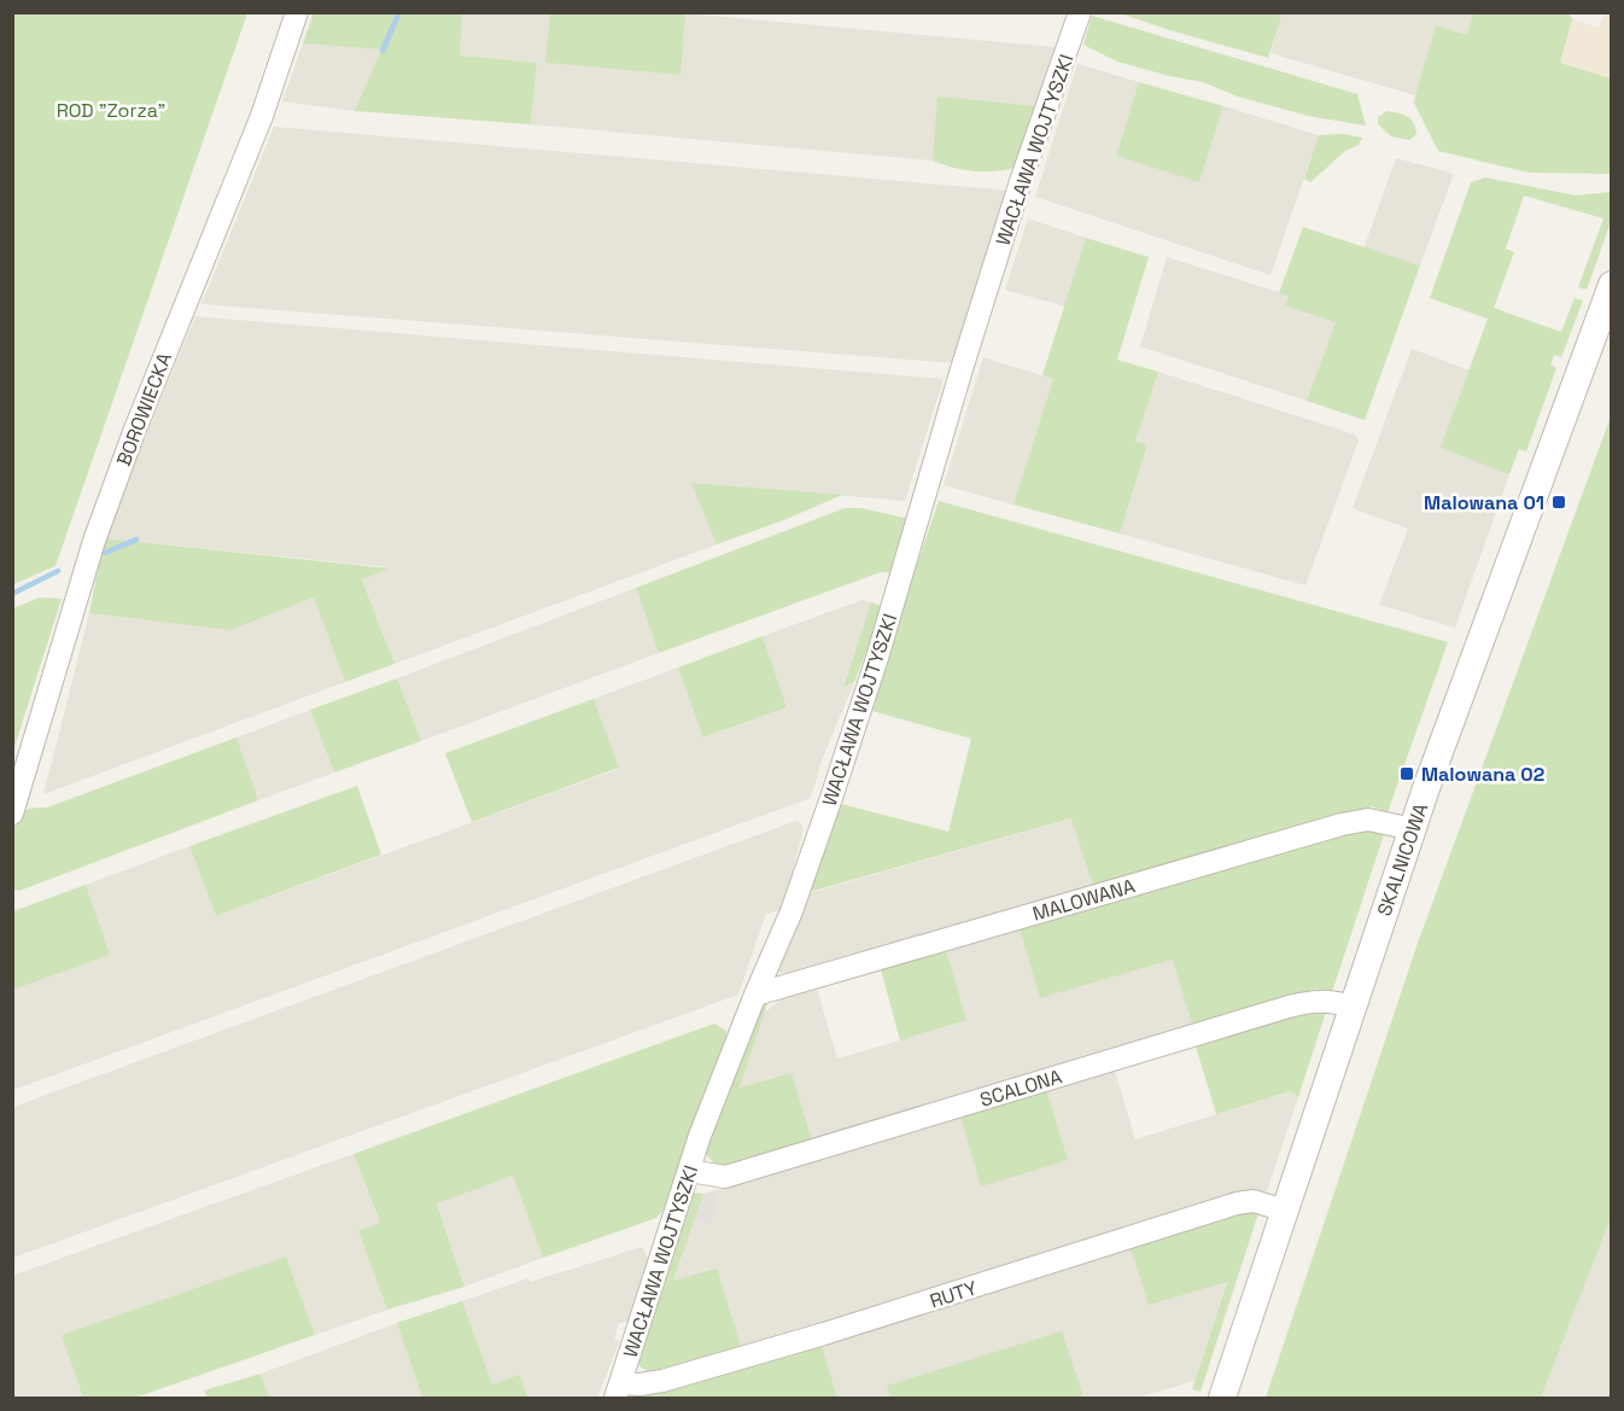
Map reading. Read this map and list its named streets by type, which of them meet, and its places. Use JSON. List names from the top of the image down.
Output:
{
  "streets": {
    "street": [
      "WACŁAWA WOJTYSZKI",
      "BOROWIECKA",
      "SKALNICOWA",
      "MALOWANA",
      "SCALONA",
      "RUTY"
    ]
  },
  "crossings": [
    ["WACŁAWA WOJTYSZKI", "MALOWANA"],
    ["WACŁAWA WOJTYSZKI", "SCALONA"],
    ["WACŁAWA WOJTYSZKI", "RUTY"],
    ["SKALNICOWA", "MALOWANA"],
    ["SKALNICOWA", "SCALONA"],
    ["SKALNICOWA", "RUTY"]
  ],
  "parks": ["ROD \"Zorza\""],
  "places": {
    "transit": ["Malowana 01", "Malowana 02"]
  }
}
